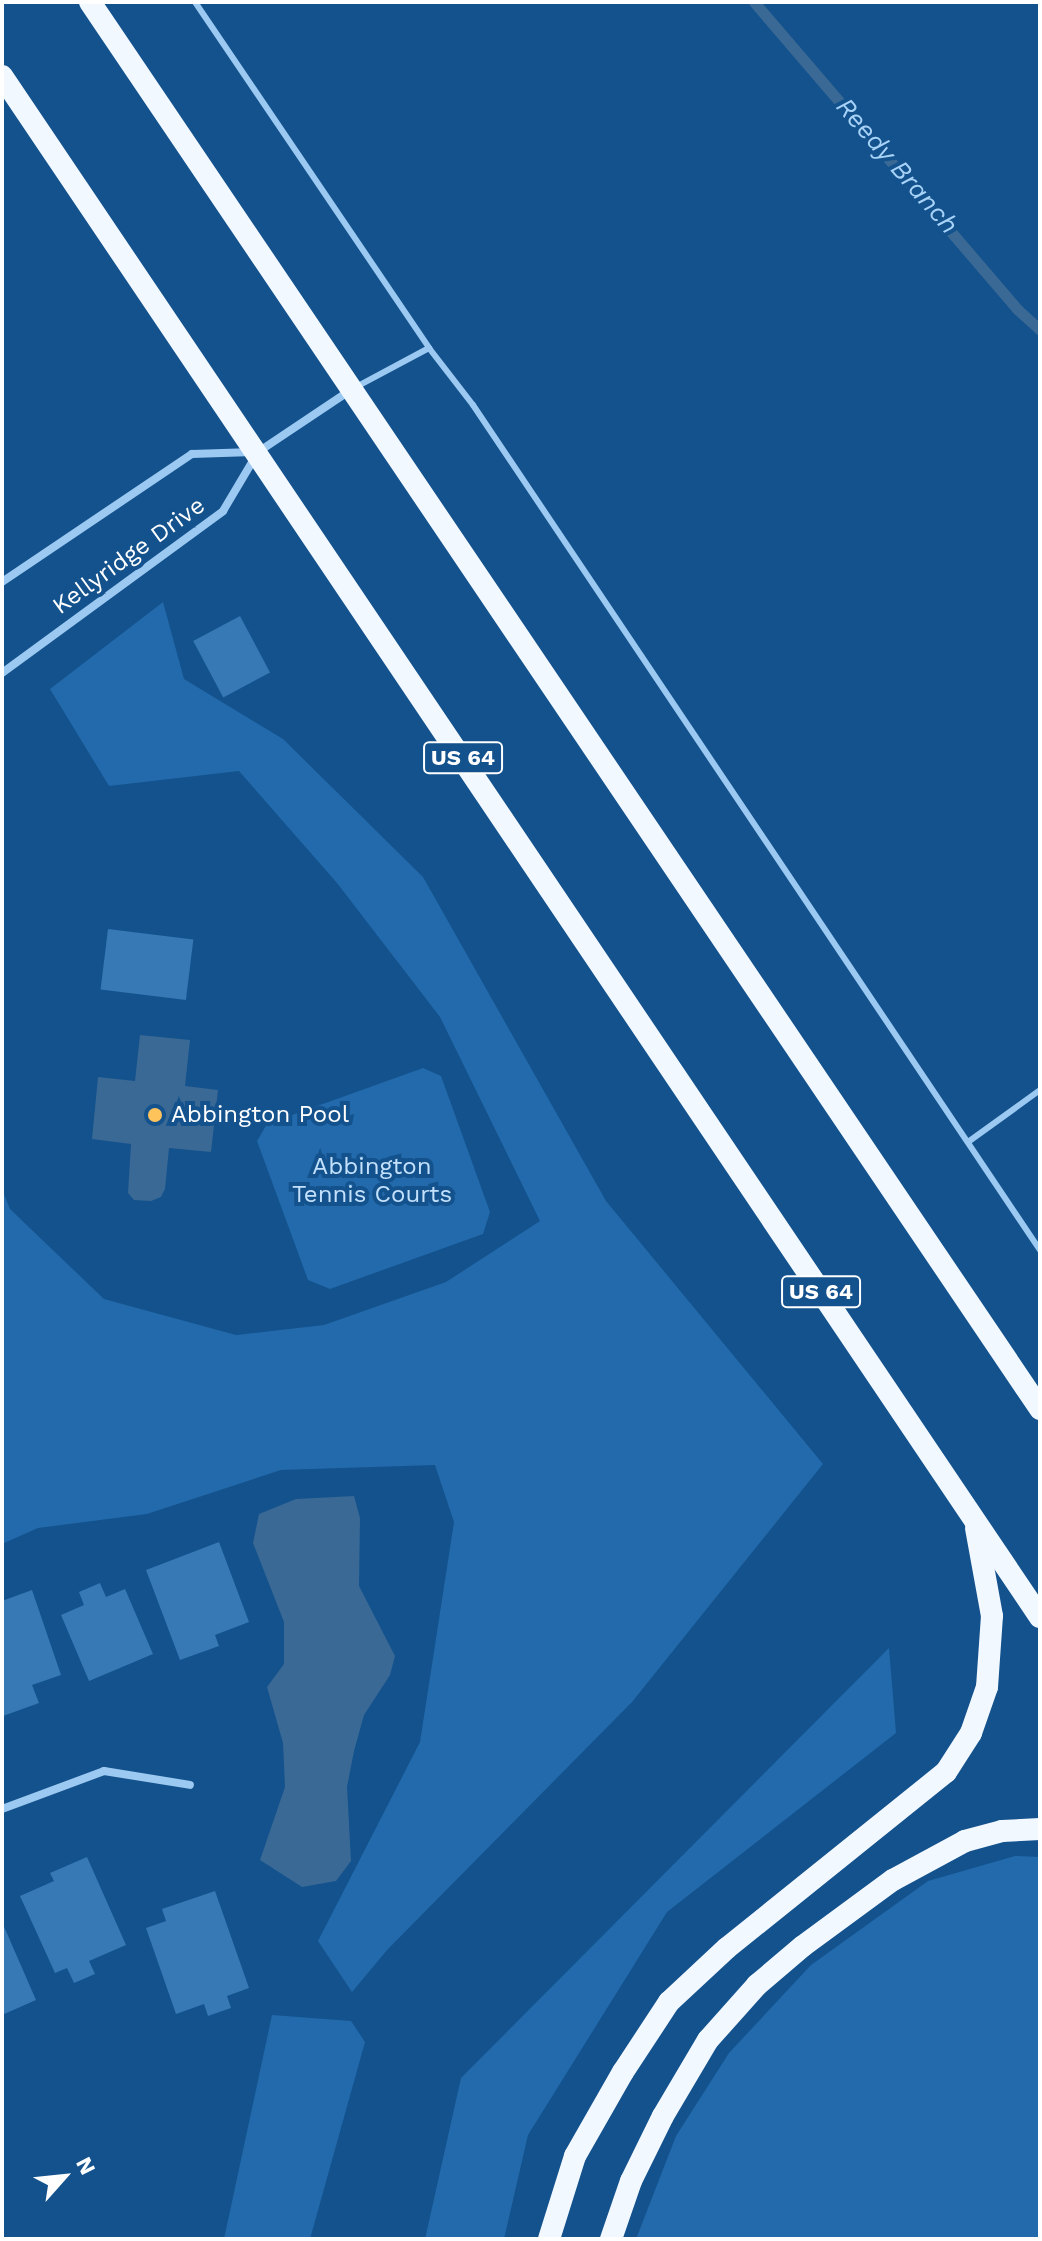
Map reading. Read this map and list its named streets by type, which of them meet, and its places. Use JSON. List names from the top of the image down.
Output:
{
  "streets": {
    "highway": ["US 64"],
    "street": ["Kellyridge Drive"]
  },
  "crossings": [
    ["Kellyridge Drive", "US 64"]
  ],
  "water": ["Reedy Branch"],
  "parks": ["Abbington Tennis Courts"],
  "places": ["Abbington Pool"],
  "north": "top right"
}
